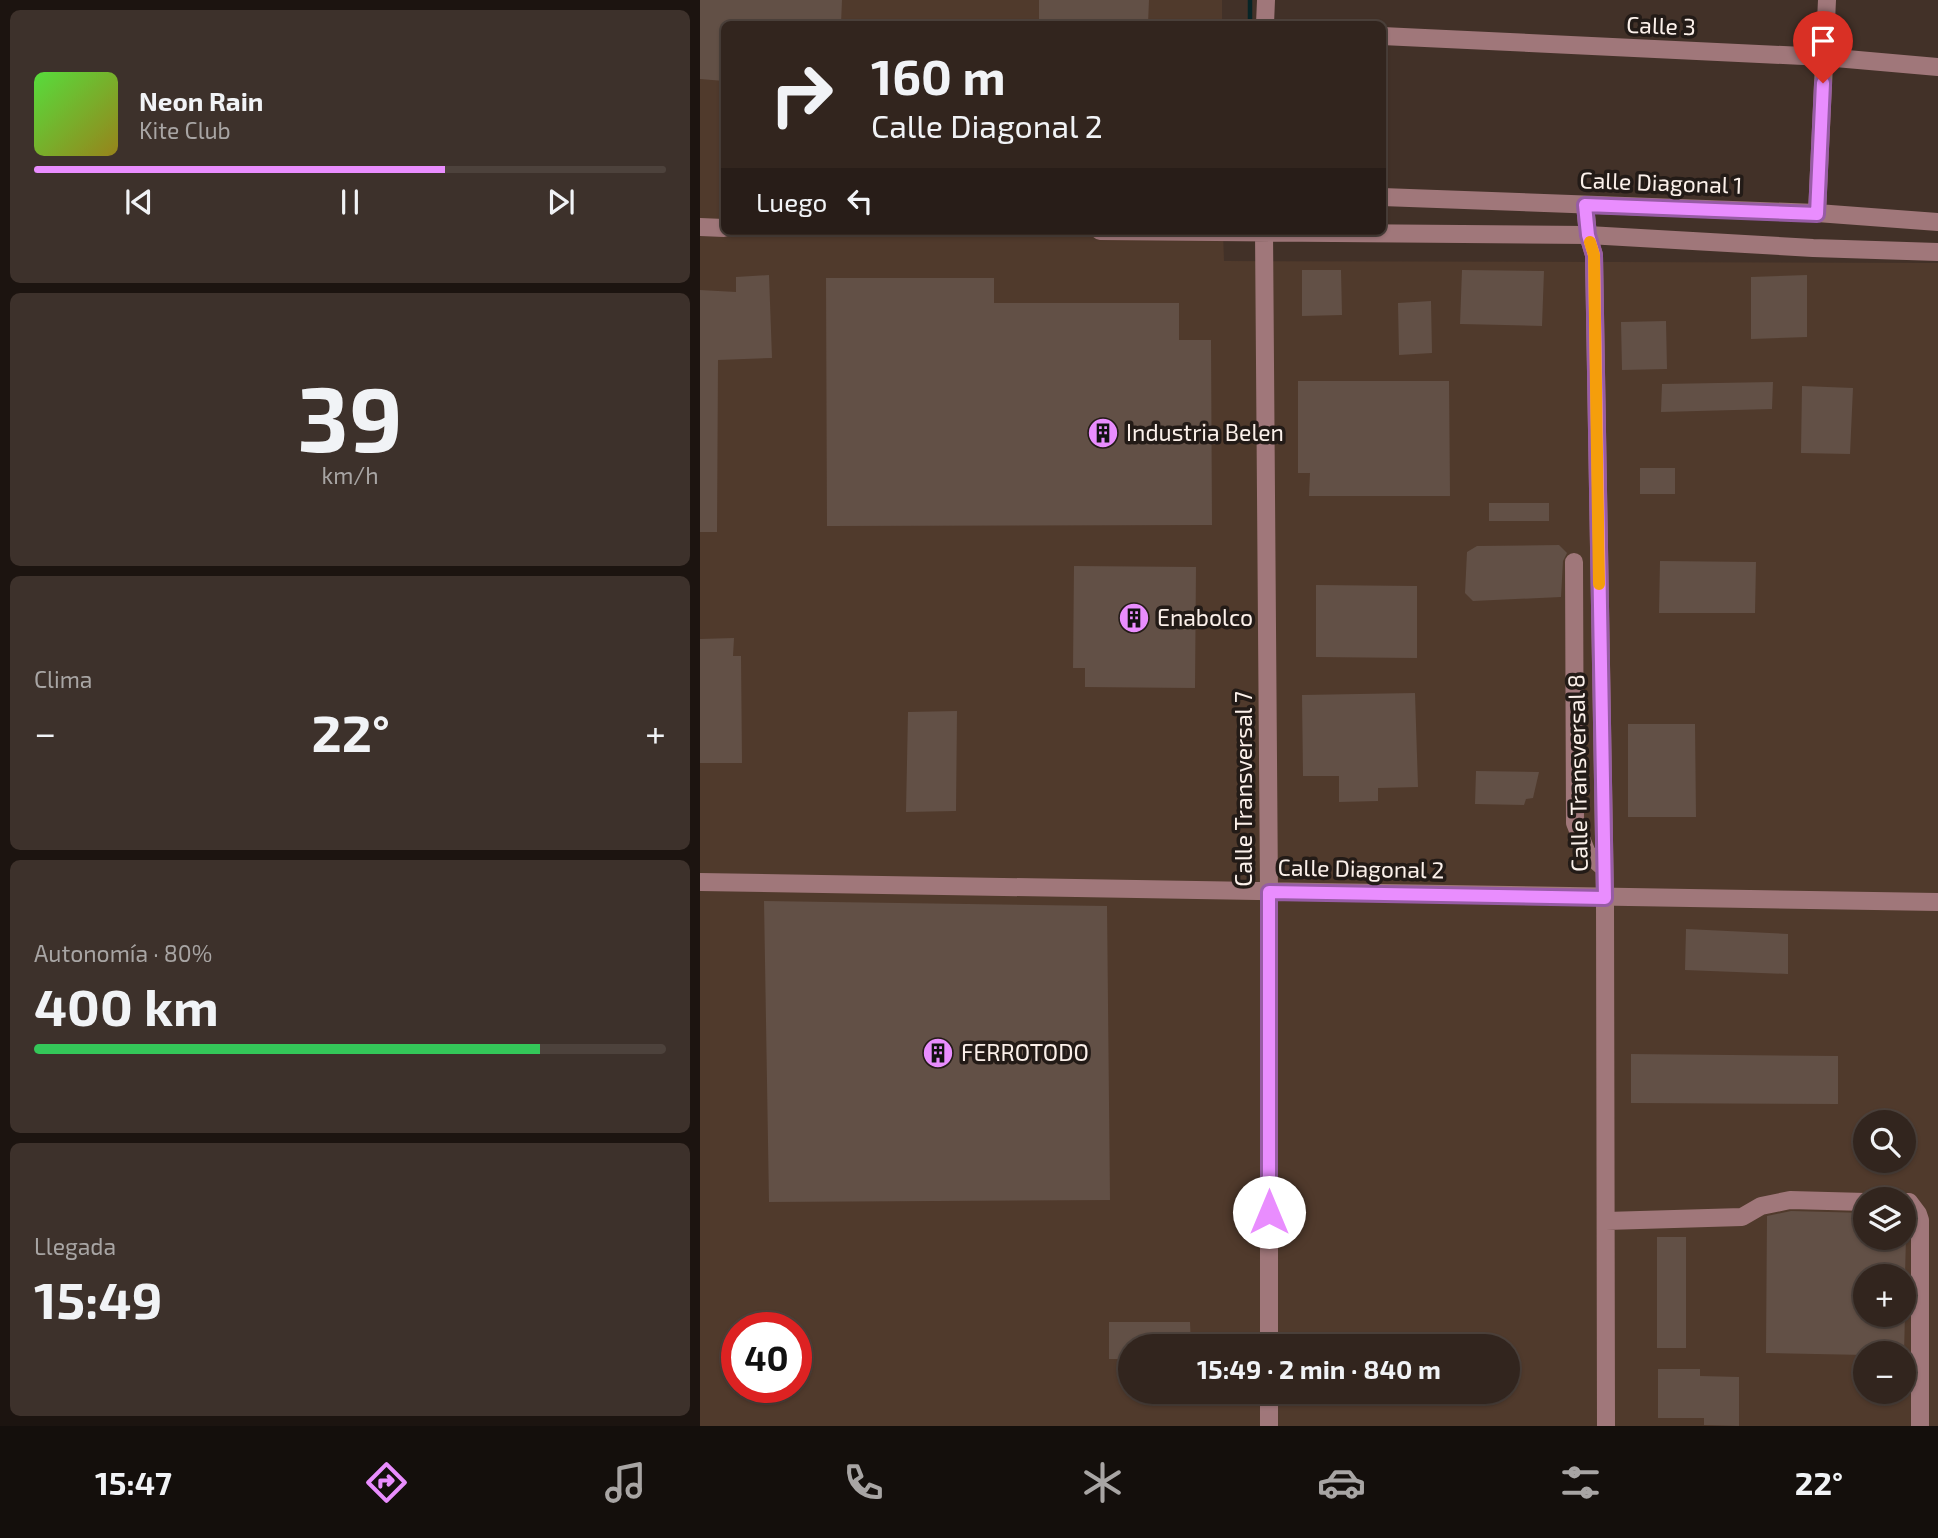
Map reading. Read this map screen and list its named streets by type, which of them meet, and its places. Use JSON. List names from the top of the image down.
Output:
{
  "streets": {
    "street": [
      "Calle 3",
      "Calle Diagonal 1",
      "Calle Transversal 8",
      "Calle Transversal 7",
      "Calle Diagonal 2"
    ]
  },
  "crossings": [
    ["Calle Diagonal 1", "Calle Transversal 8"],
    ["Calle Transversal 8", "Calle Diagonal 2"],
    ["Calle Transversal 7", "Calle Diagonal 2"]
  ],
  "places": {
    "building": ["Industria Belen", "Enabolco", "FERROTODO"]
  },
  "page": {
    "turn": ["160 m", "Calle Diagonal 2"],
    "song": ["Neon Rain", "Kite Club"],
    "then": "Luego",
    "tile": [
      ["39", "km/h"],
      "Clima",
      ["Autonomía · 80%", "400 km"],
      ["Llegada", "15:49"]
    ],
    "heat": ["−", "22°", "+"],
    "map_buttons": ["+", "−"],
    "limit": "40",
    "trip": "15:49 · 2 min · 840 m",
    "tabs": ["15:47", "22°"]
  }
}
